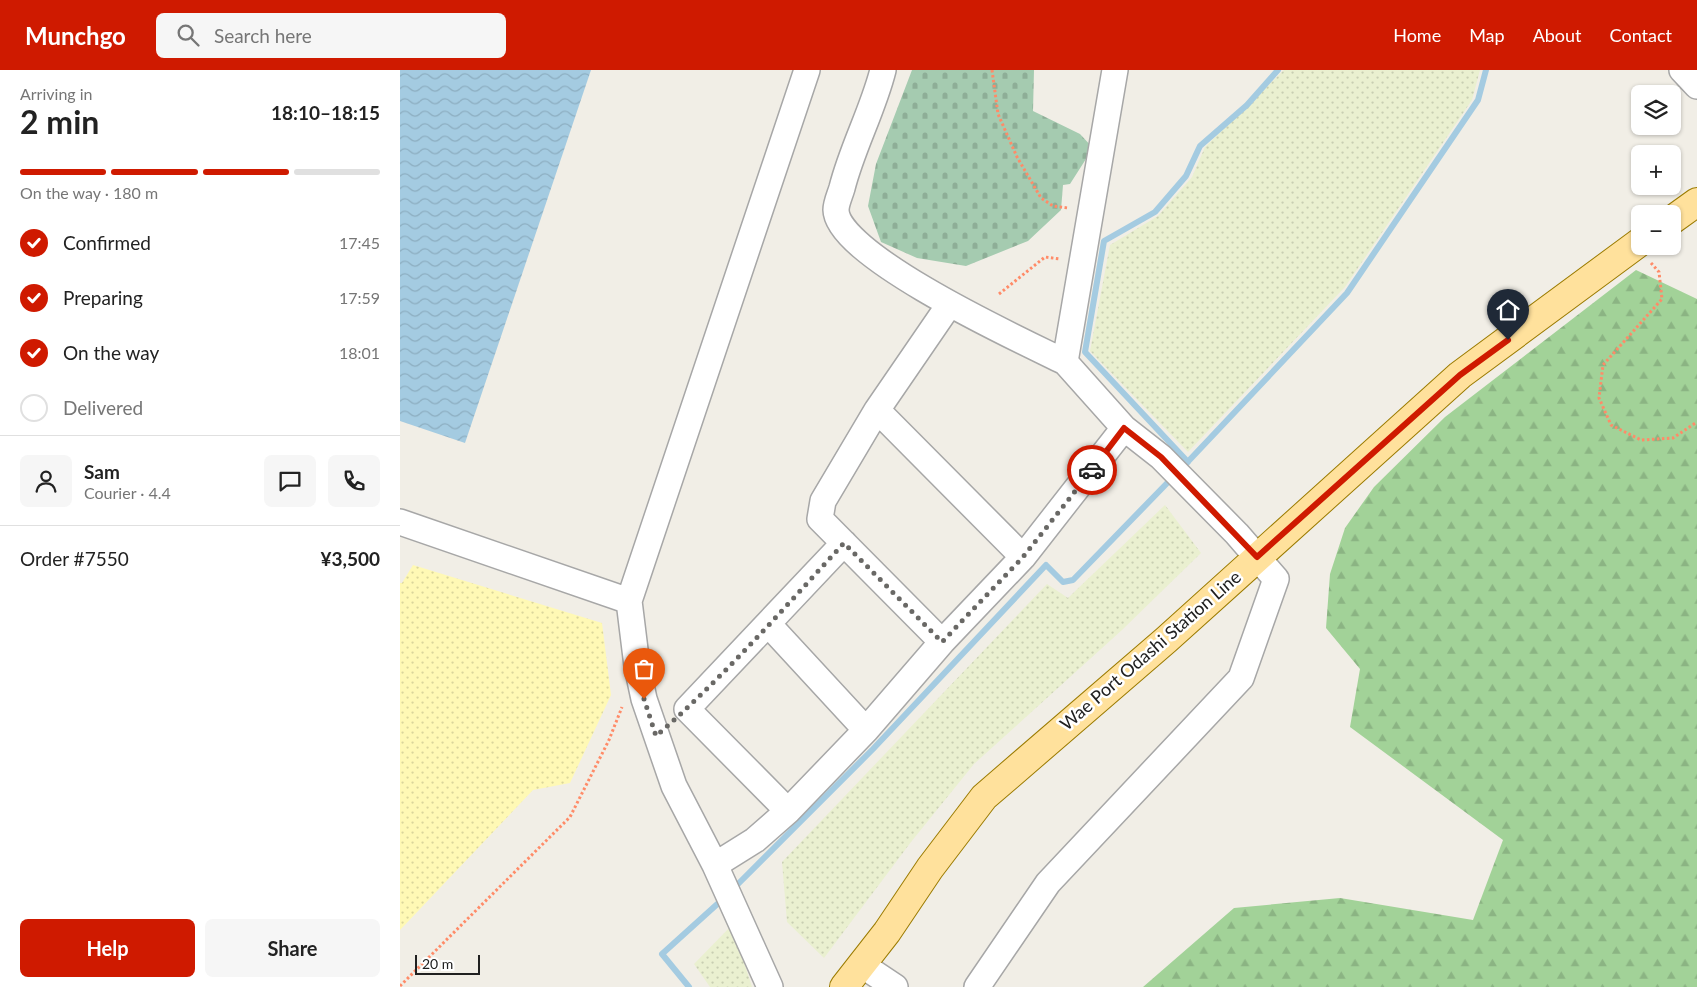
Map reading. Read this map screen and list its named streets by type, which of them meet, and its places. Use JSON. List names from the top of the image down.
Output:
{
  "streets": {
    "main road": ["Wae Port Odashi Station Line"]
  },
  "scale_bar": "20 m",
  "page": {
    "header": "Munchgo",
    "search": "Search here",
    "nav": [
      "Home",
      "Map",
      "About",
      "Contact"
    ],
    "heading": ["2 min", "Arriving in", "18:10–18:15"],
    "panel": [
      "Sam",
      "Courier · 4.4",
      "Order #7550",
      "¥3,500"
    ],
    "map_buttons": ["+", "−"],
    "bar": "On the way · 180 m",
    "list": [
      ["Confirmed", "17:45"],
      ["Preparing", "17:59"],
      ["On the way", "18:01"],
      "Delivered"
    ],
    "buttons": ["Help", "Share"],
    "scale": "20 m"
  }
}
